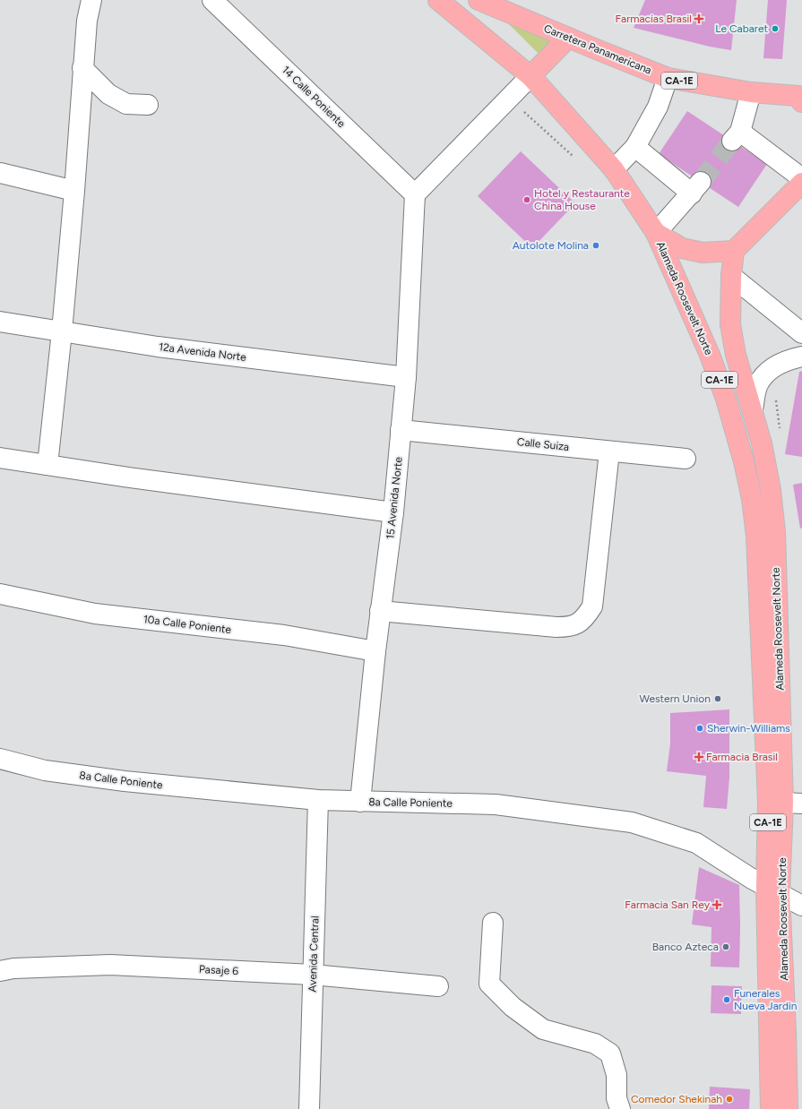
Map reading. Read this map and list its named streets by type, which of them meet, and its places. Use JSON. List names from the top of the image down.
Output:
{
  "streets": {
    "highway": ["Carretera Panamericana", "CA-1E", "Alameda Roosevelt Norte"],
    "street": [
      "14 Calle Poniente",
      "12a Avenida Norte",
      "Calle Suiza",
      "15 Avenida Norte",
      "10a Calle Poniente",
      "8a Calle Poniente",
      "Avenida Central",
      "Pasaje 6"
    ]
  },
  "crossings": [
    ["CA-1E", "Alameda Roosevelt Norte"],
    ["14 Calle Poniente", "15 Avenida Norte"],
    ["Alameda Roosevelt Norte", "8a Calle Poniente"],
    ["12a Avenida Norte", "15 Avenida Norte"],
    ["Calle Suiza", "15 Avenida Norte"],
    ["15 Avenida Norte", "10a Calle Poniente"],
    ["15 Avenida Norte", "8a Calle Poniente"],
    ["8a Calle Poniente", "Avenida Central"],
    ["Avenida Central", "Pasaje 6"]
  ],
  "places": {
    "health": ["Farmacias Brasil", "Farmacia Brasil", "Farmacia San Rey"],
    "other": [
      "Le Cabaret",
      "Hotel y Restaurante China House",
      "Autolote Molina",
      "Western Union",
      "Sherwin-Williams",
      "Banco Azteca",
      "Funerales Nueva Jardin",
      "Comedor Shekinah"
    ]
  }
}
